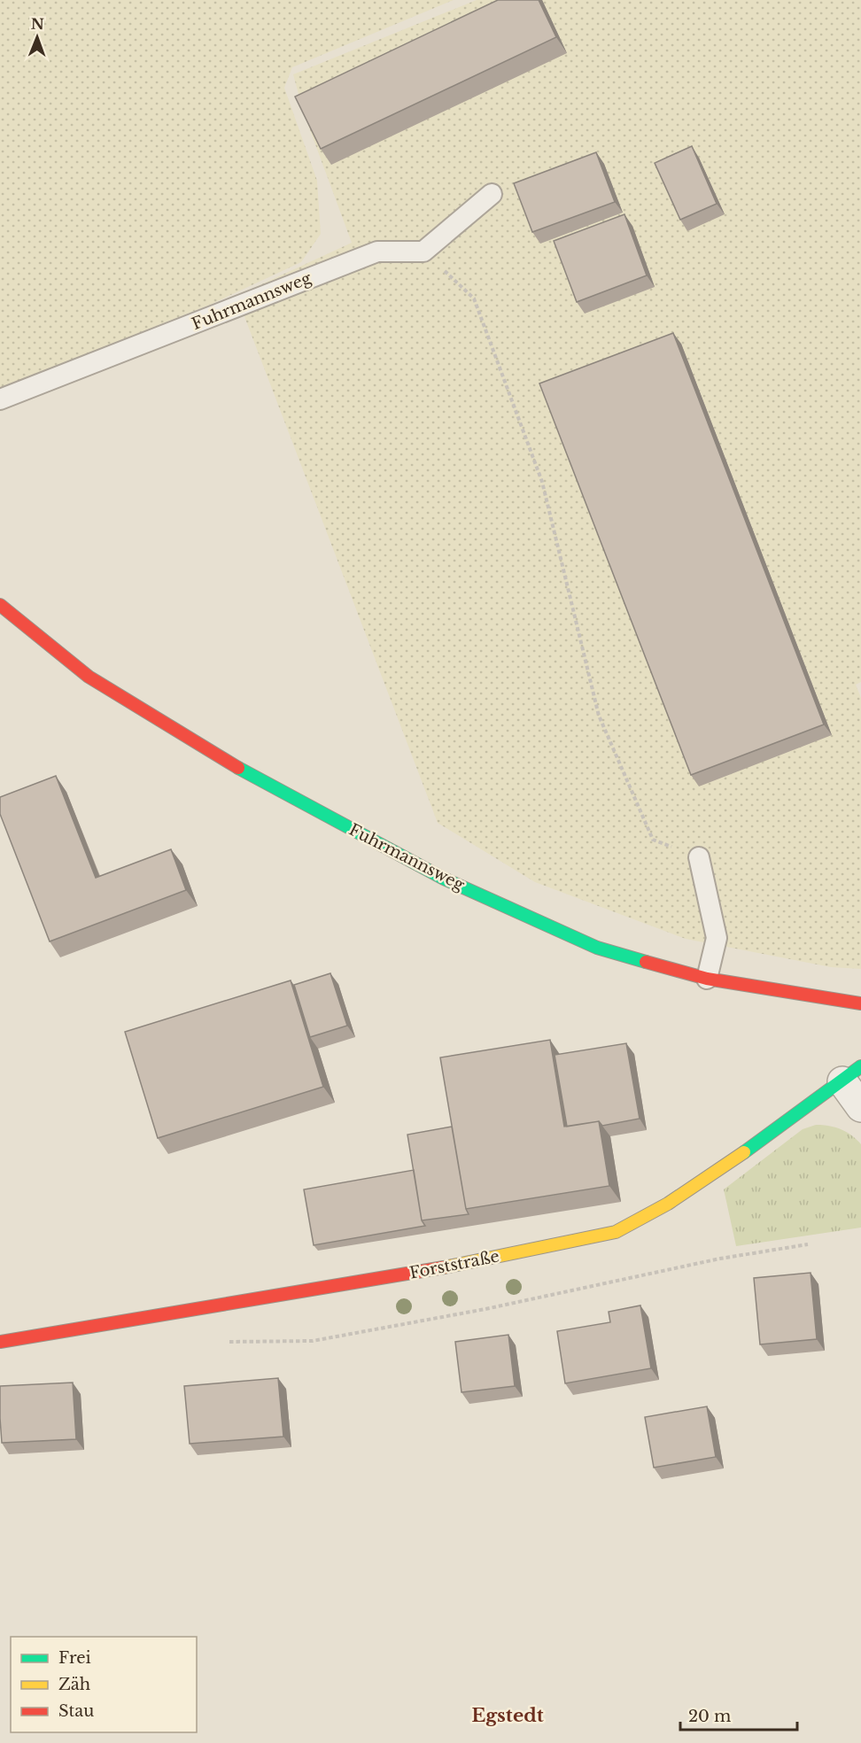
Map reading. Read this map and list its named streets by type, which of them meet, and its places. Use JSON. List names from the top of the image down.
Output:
{
  "streets": {
    "street": ["Fuhrmannsweg", "Forststraße"]
  },
  "districts": ["Egstedt"],
  "legend": ["Frei", "Zäh", "Stau"],
  "scale_bar": "20 m",
  "north": "top"
}
